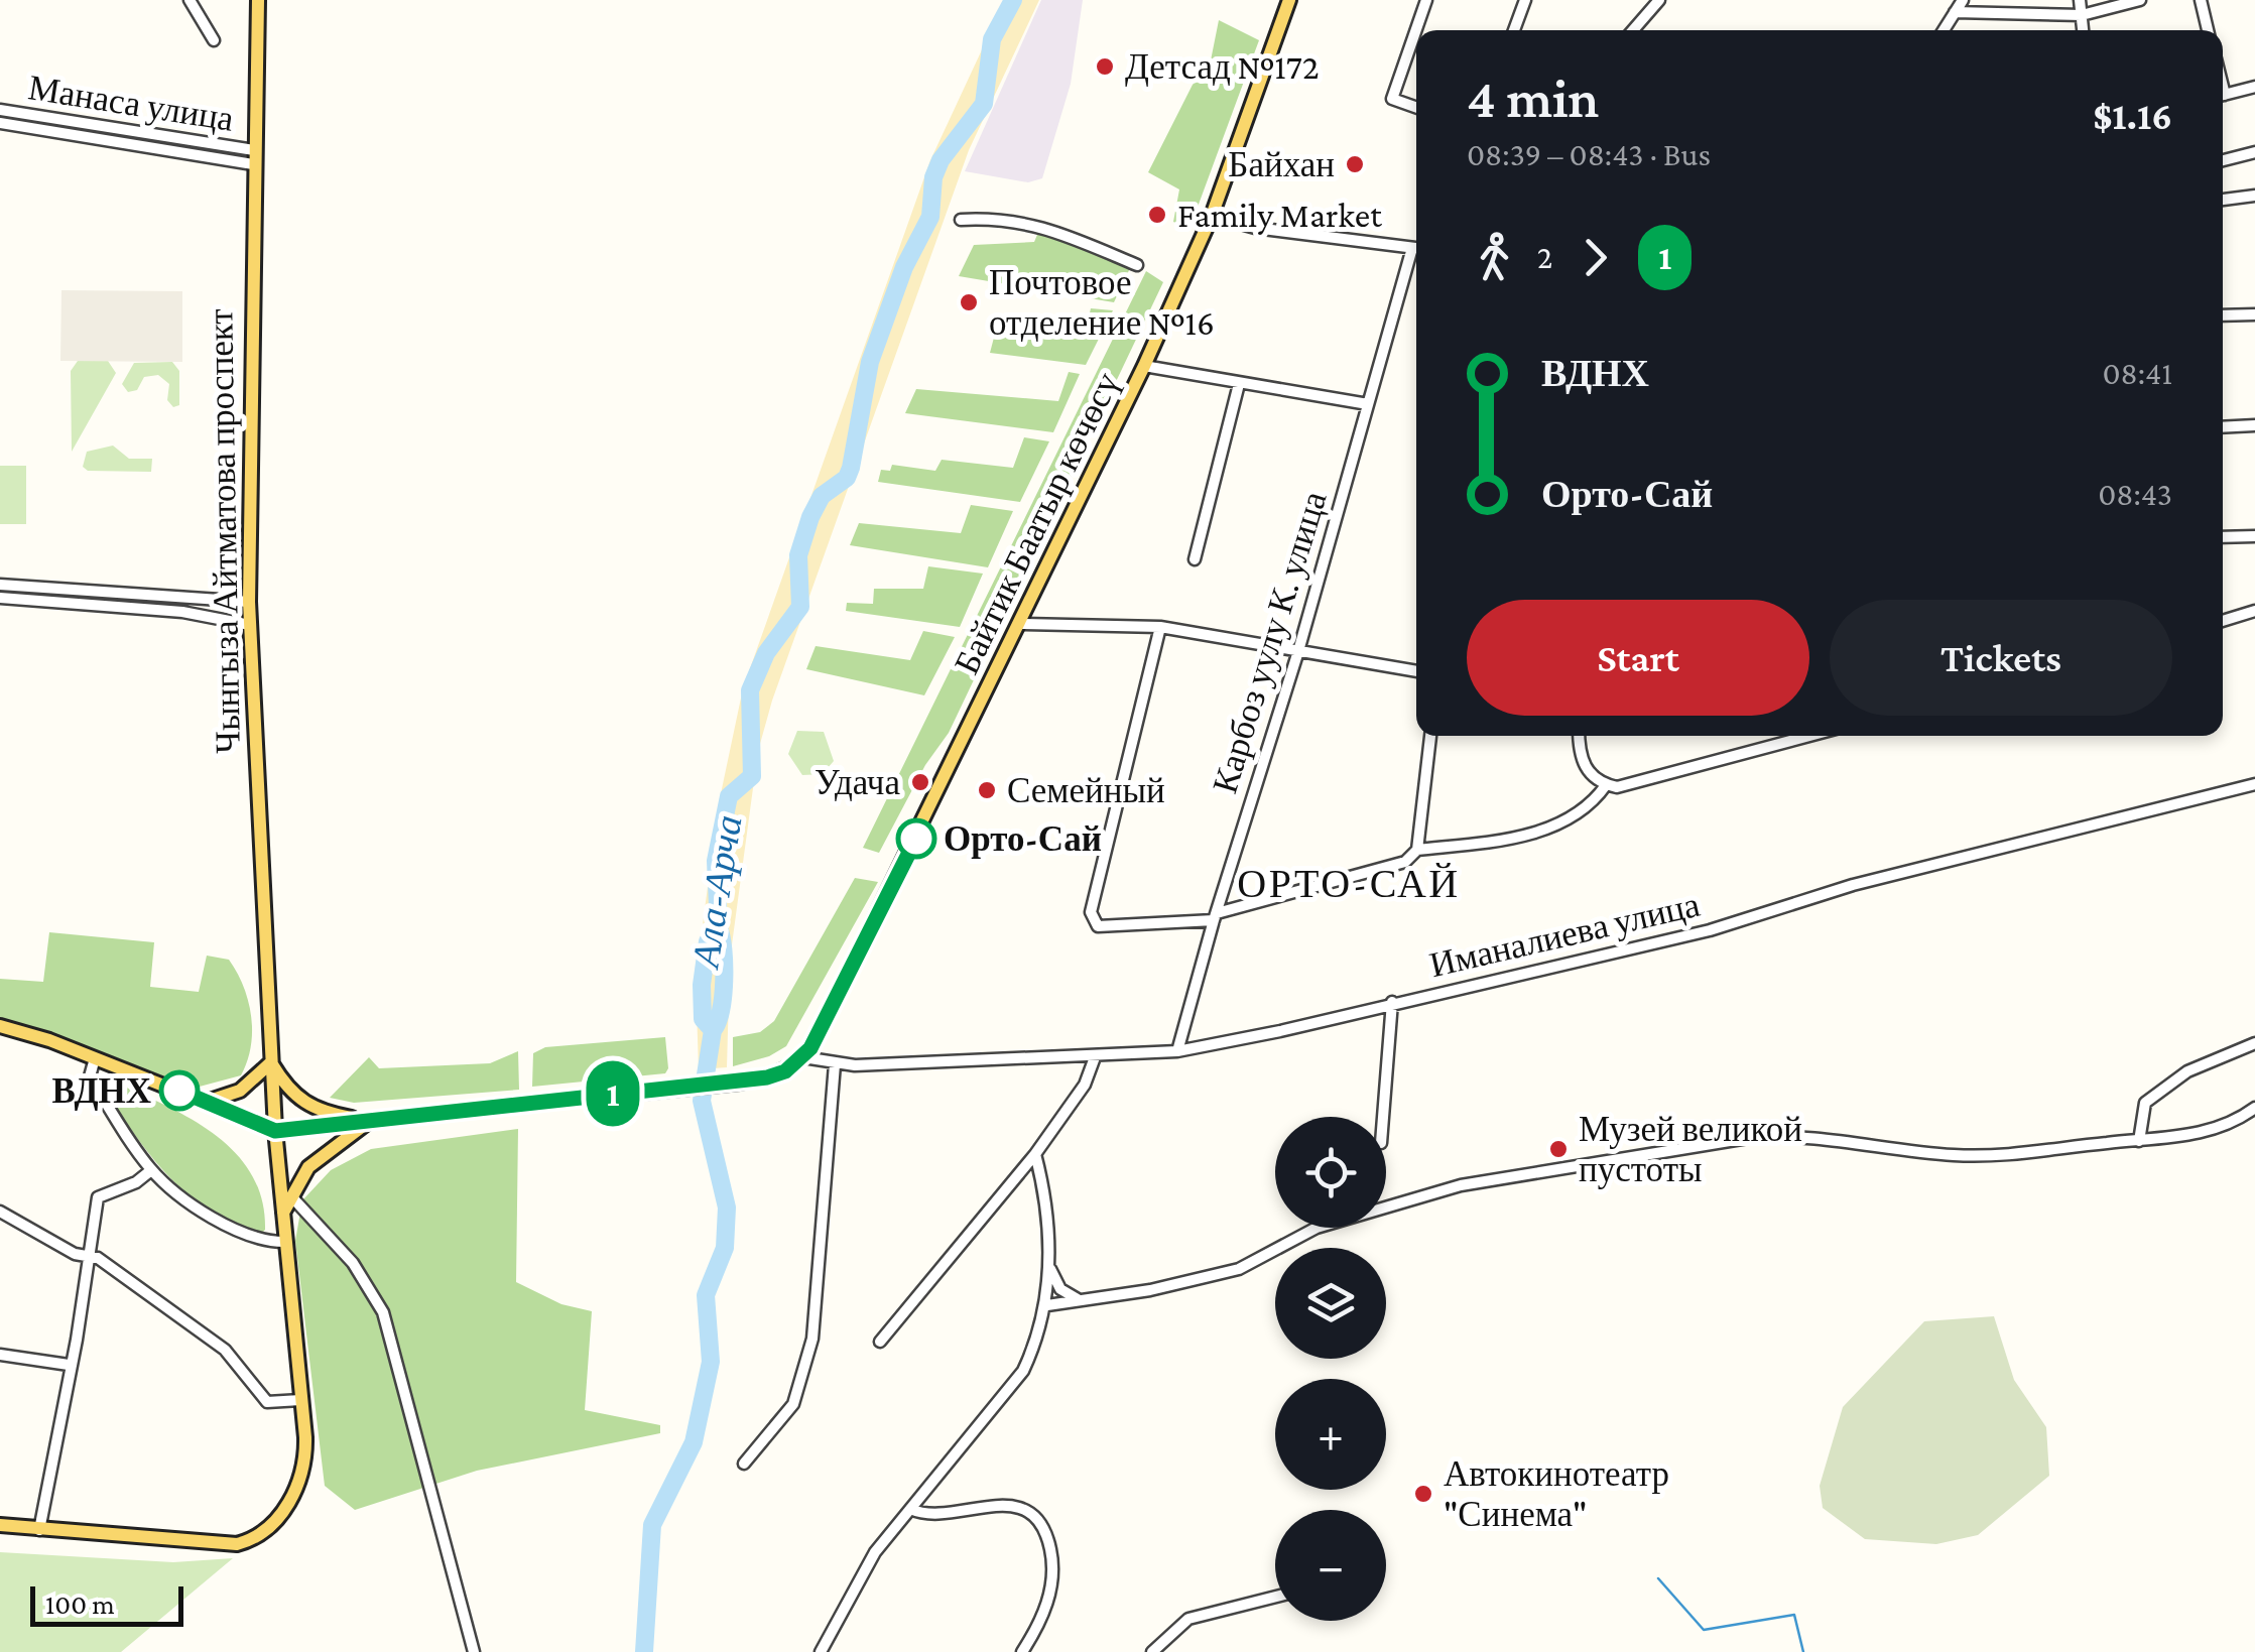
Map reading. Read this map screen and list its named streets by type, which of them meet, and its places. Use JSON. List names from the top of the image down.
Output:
{
  "streets": {
    "main road": ["Байтик Баатыр көчөсү", "Чынгыза Айтматова проспект"],
    "street": ["Манаса улица", "Карбоз уулу К. улица", "Иманалиева улица"]
  },
  "crossings": [
    ["Манаса улица", "Чынгыза Айтматова проспект"],
    ["Байтик Баатыр көчөсү", "Иманалиева улица"],
    ["Карбоз уулу К. улица", "Иманалиева улица"]
  ],
  "districts": ["ОРТО-САЙ"],
  "water": ["Ала-Арча"],
  "places": [
    "Детсад №172",
    "Байхан",
    "Family Market",
    "Почтовое отделение №16",
    "Удача",
    "Семейный",
    "Орто-Сай",
    "ВДНХ",
    "Музей великой пустоты",
    "Автокинотеатр \"Синема\""
  ],
  "lines": ["bus line 1"],
  "scale_bar": "100 m",
  "page": {
    "on_map": "1",
    "heading": ["4 min", "08:39 – 08:43 · Bus", "$1.16"],
    "legs": ["2", "1"],
    "list": [
      {
        "name": "ВДНХ",
        "value": "08:41"
      },
      {
        "name": "Орто-Сай",
        "value": "08:43"
      }
    ],
    "buttons": ["Start", "Tickets"],
    "map_buttons": ["+", "−"],
    "scale": "100 m"
  }
}
